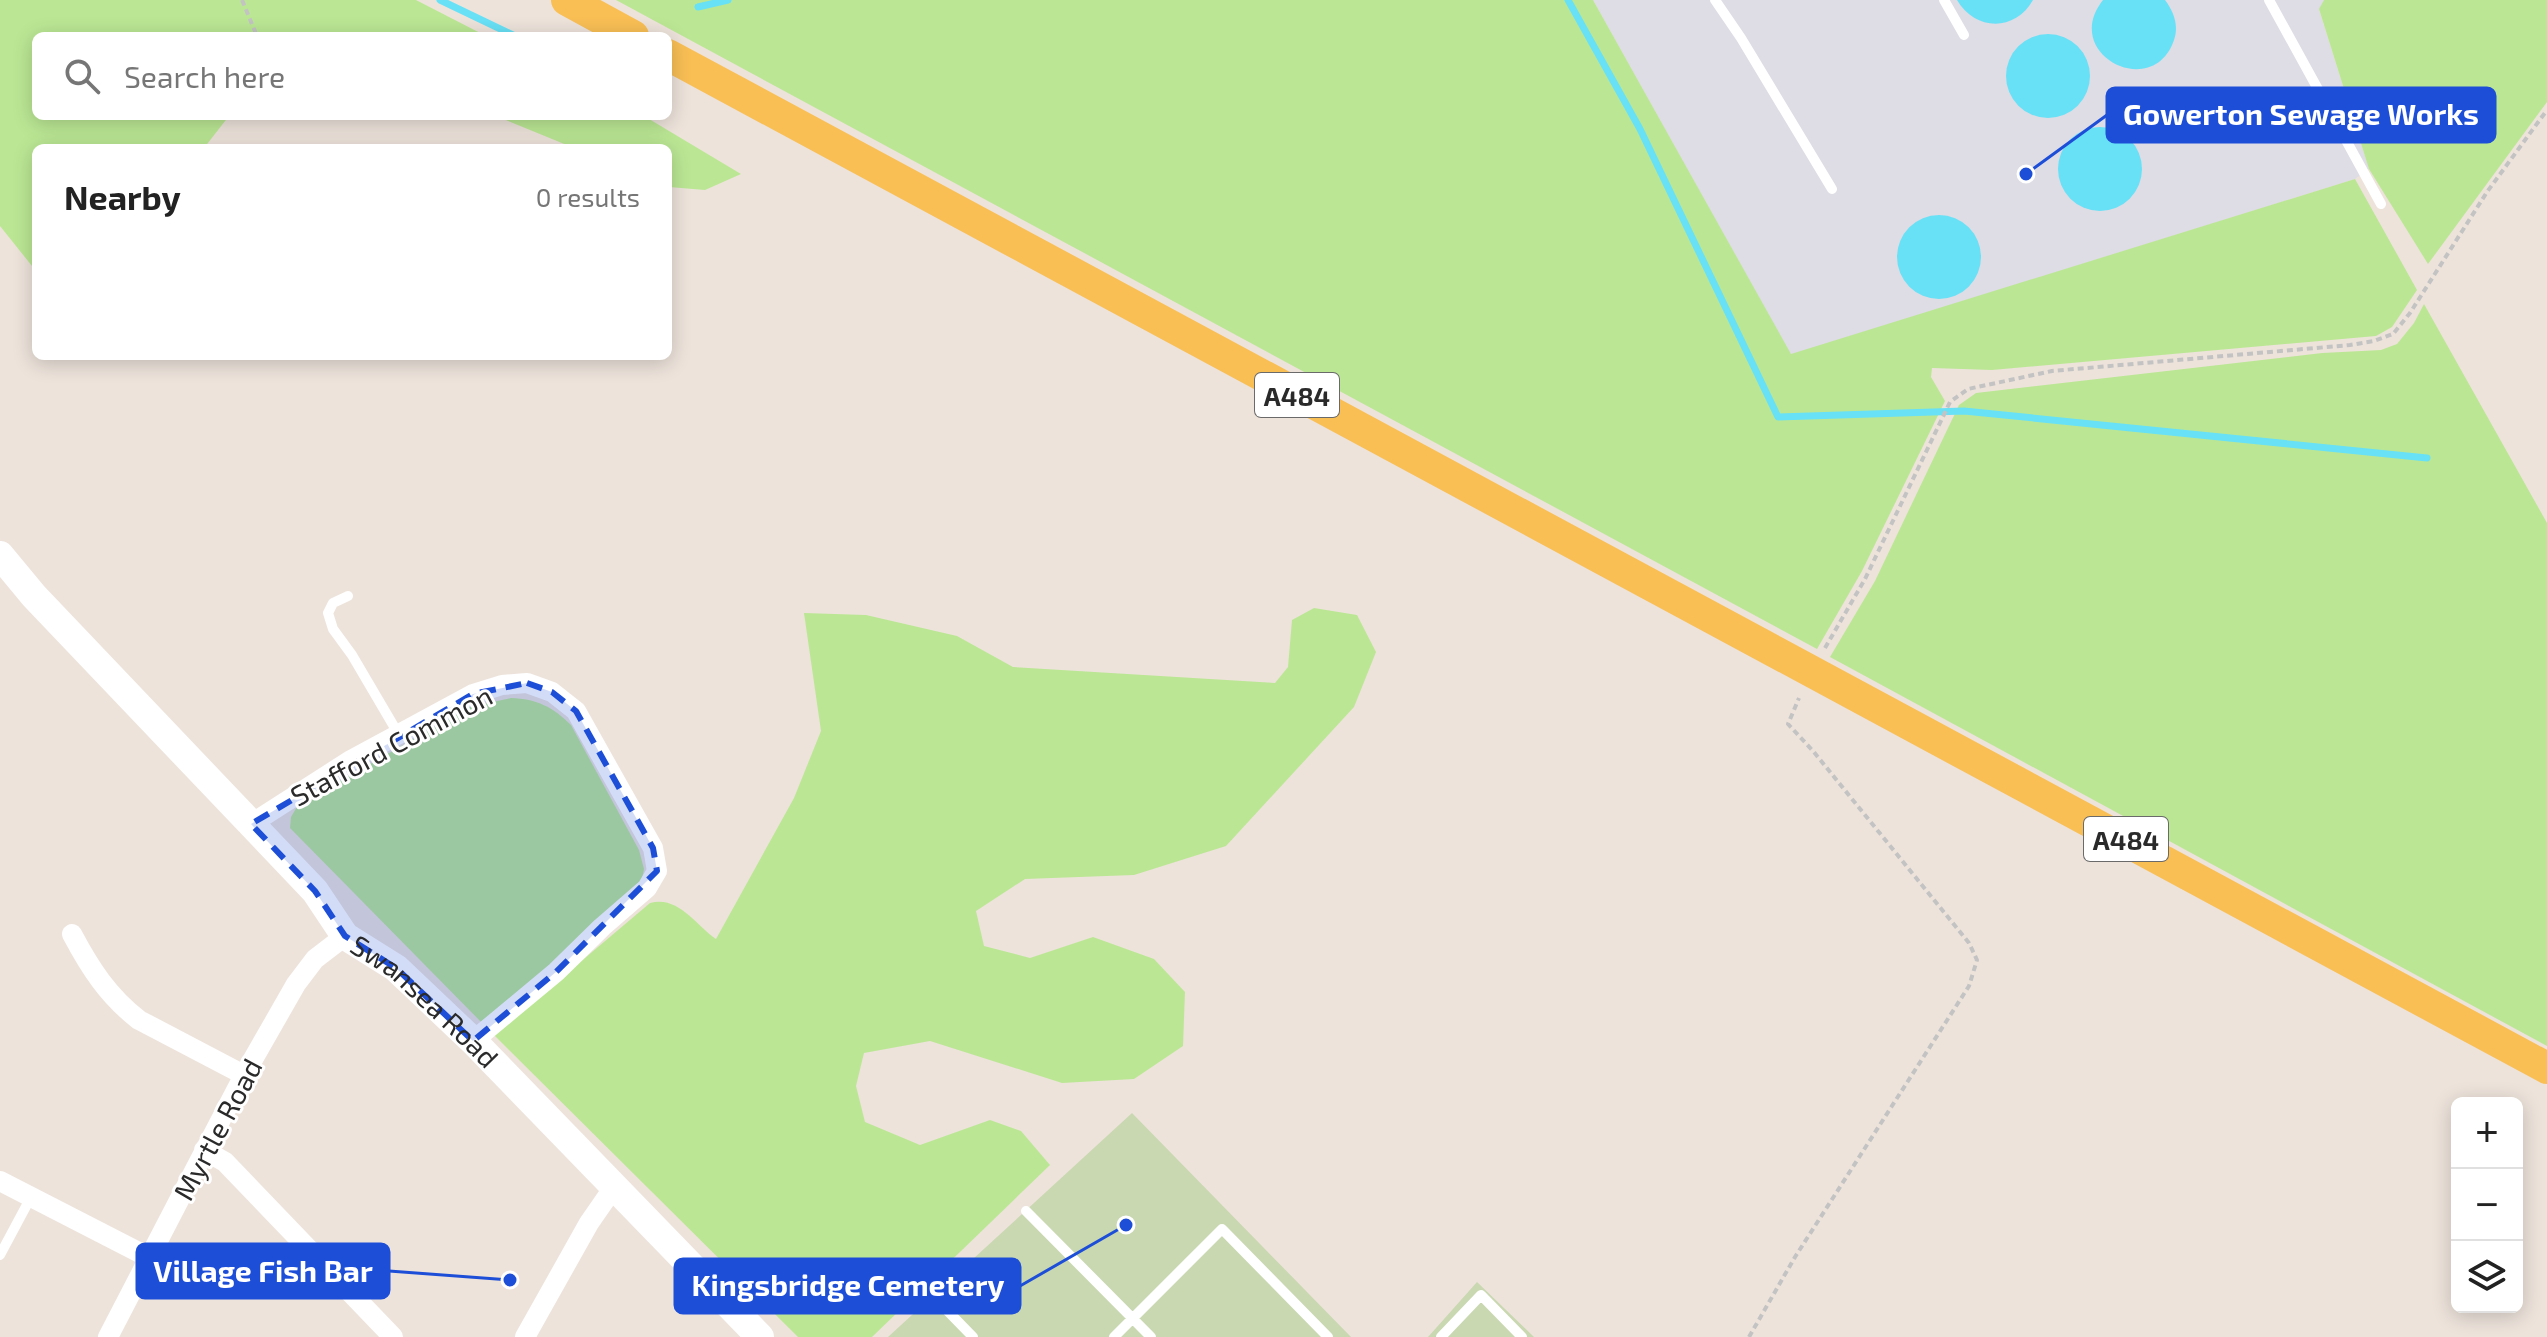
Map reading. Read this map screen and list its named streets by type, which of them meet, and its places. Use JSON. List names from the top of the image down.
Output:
{
  "streets": {
    "main road": ["A484", "Swansea Road"],
    "street": ["Stafford Common", "Myrtle Road"]
  },
  "crossings": [
    ["Stafford Common", "Swansea Road"],
    ["Swansea Road", "Myrtle Road"]
  ],
  "places": ["Gowerton Sewage Works", "Kingsbridge Cemetery", "Village Fish Bar"],
  "page": {
    "search": "Search here",
    "heading": ["Nearby", "0 results"],
    "map_buttons": ["+", "−"]
  }
}
